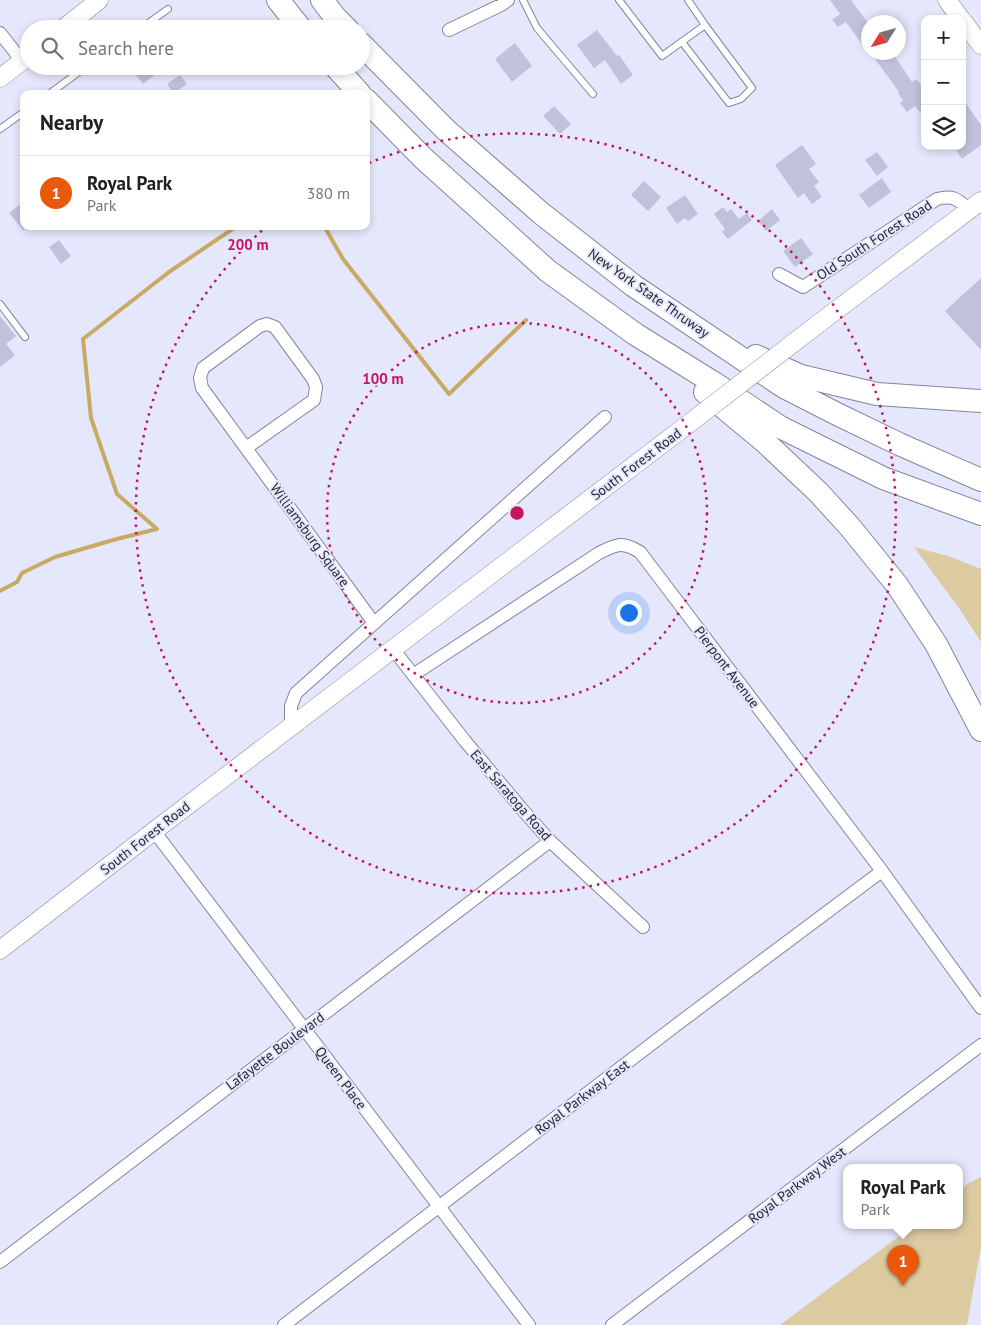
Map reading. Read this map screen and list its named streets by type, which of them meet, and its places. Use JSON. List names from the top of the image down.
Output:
{
  "streets": {
    "highway": ["New York State Thruway"],
    "street": [
      "Old South Forest Road",
      "South Forest Road",
      "Williamsburg Square",
      "Pierpont Avenue",
      "East Saratoga Road",
      "Lafayette Boulevard",
      "Queen Place",
      "Royal Parkway East",
      "Royal Parkway West"
    ]
  },
  "crossings": [
    ["Old South Forest Road", "South Forest Road"],
    ["South Forest Road", "East Saratoga Road"],
    ["South Forest Road", "Queen Place"],
    ["Pierpont Avenue", "East Saratoga Road"],
    ["Pierpont Avenue", "Royal Parkway East"],
    ["East Saratoga Road", "Lafayette Boulevard"],
    ["Lafayette Boulevard", "Queen Place"],
    ["Queen Place", "Royal Parkway East"]
  ],
  "north": "bottom left",
  "page": {
    "map_buttons": ["+", "−"],
    "search": "Search here",
    "heading": "Nearby",
    "list": [
      {
        "mark": "1",
        "name": "Royal Park",
        "note": "Park",
        "value": "380 m"
      }
    ],
    "popup": ["Royal Park", "Park"],
    "pins": "1"
  },
  "rings": ["200 m", "100 m"]
}
